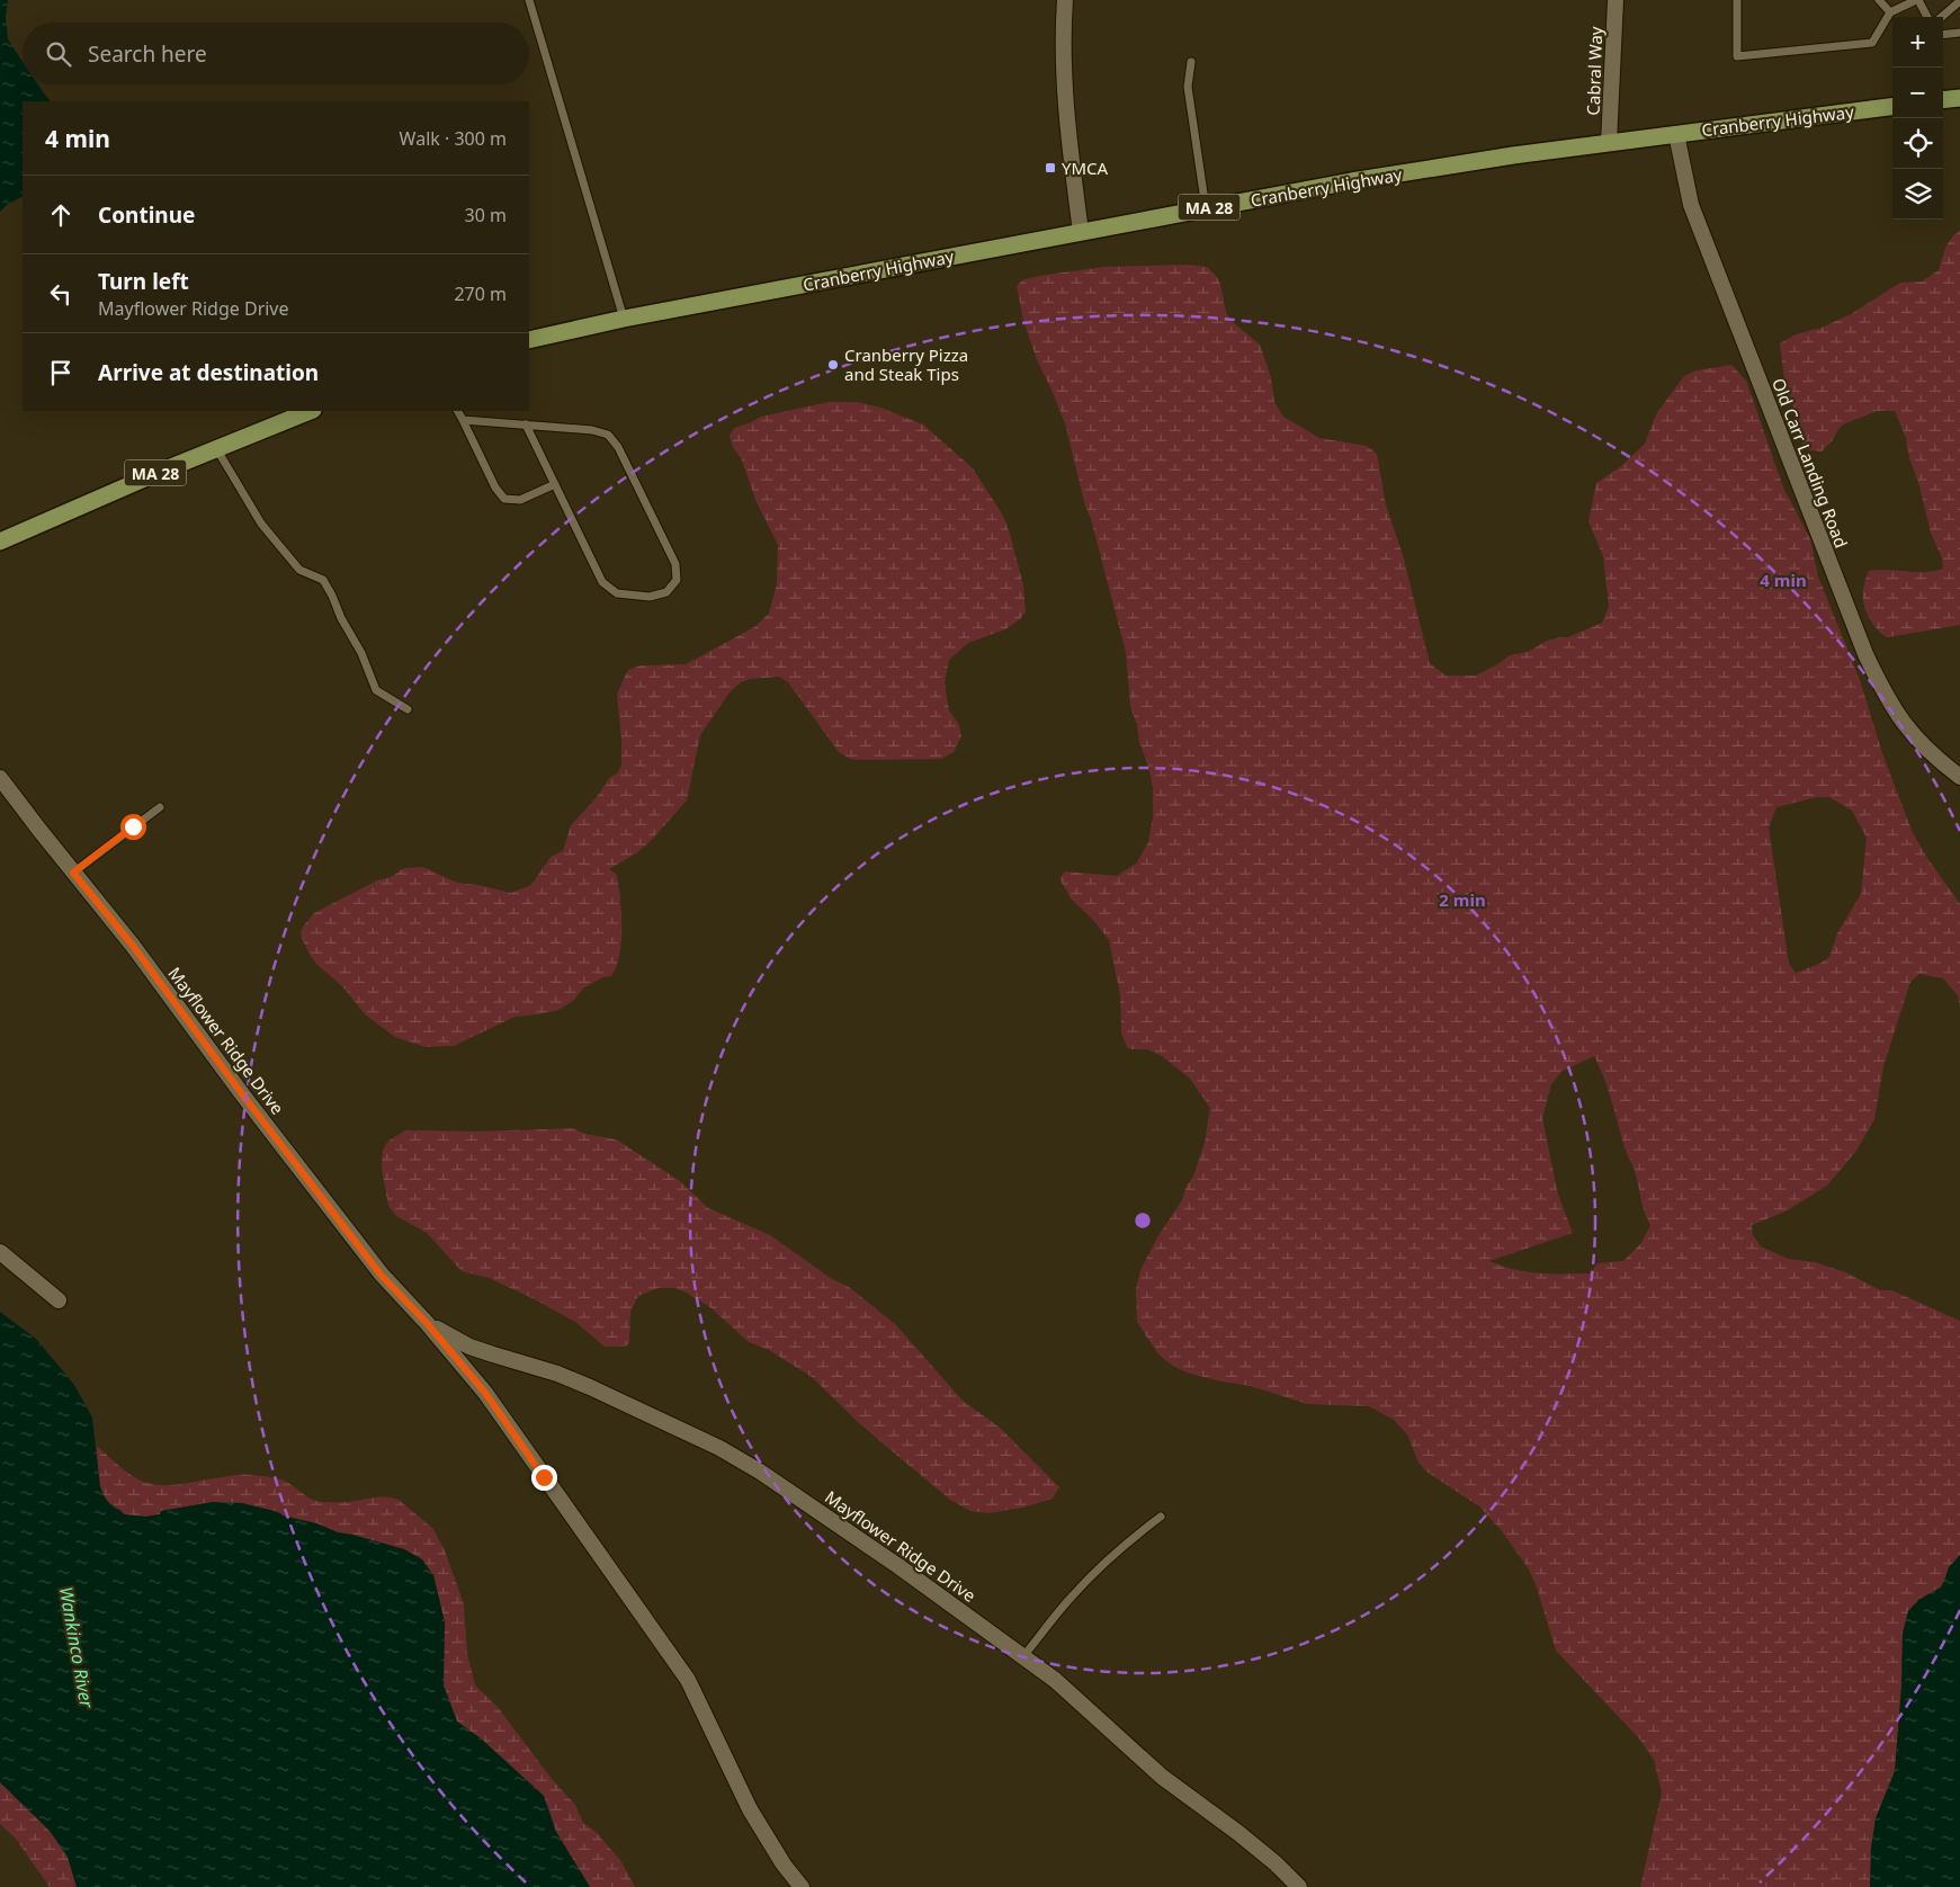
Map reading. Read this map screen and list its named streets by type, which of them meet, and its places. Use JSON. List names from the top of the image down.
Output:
{
  "streets": {
    "main road": ["Cranberry Highway", "MA 28"],
    "street": ["Cabral Way", "Old Carr Landing Road", "Mayflower Ridge Drive"]
  },
  "crossings": [
    ["Cabral Way", "Cranberry Highway"],
    ["Cranberry Highway", "Old Carr Landing Road"]
  ],
  "water": ["Wankinco River"],
  "places": {
    "transit": ["YMCA"],
    "other": ["Cranberry Pizza and Steak Tips"]
  },
  "page": {
    "map_buttons": ["+", "−"],
    "search": "Search here",
    "heading": ["4 min", "Walk · 300 m"],
    "list": [
      ["Continue", "30 m"],
      ["Turn left", "Mayflower Ridge Drive", "270 m"],
      "Arrive at destination"
    ]
  },
  "rings": ["4 min", "2 min"]
}
